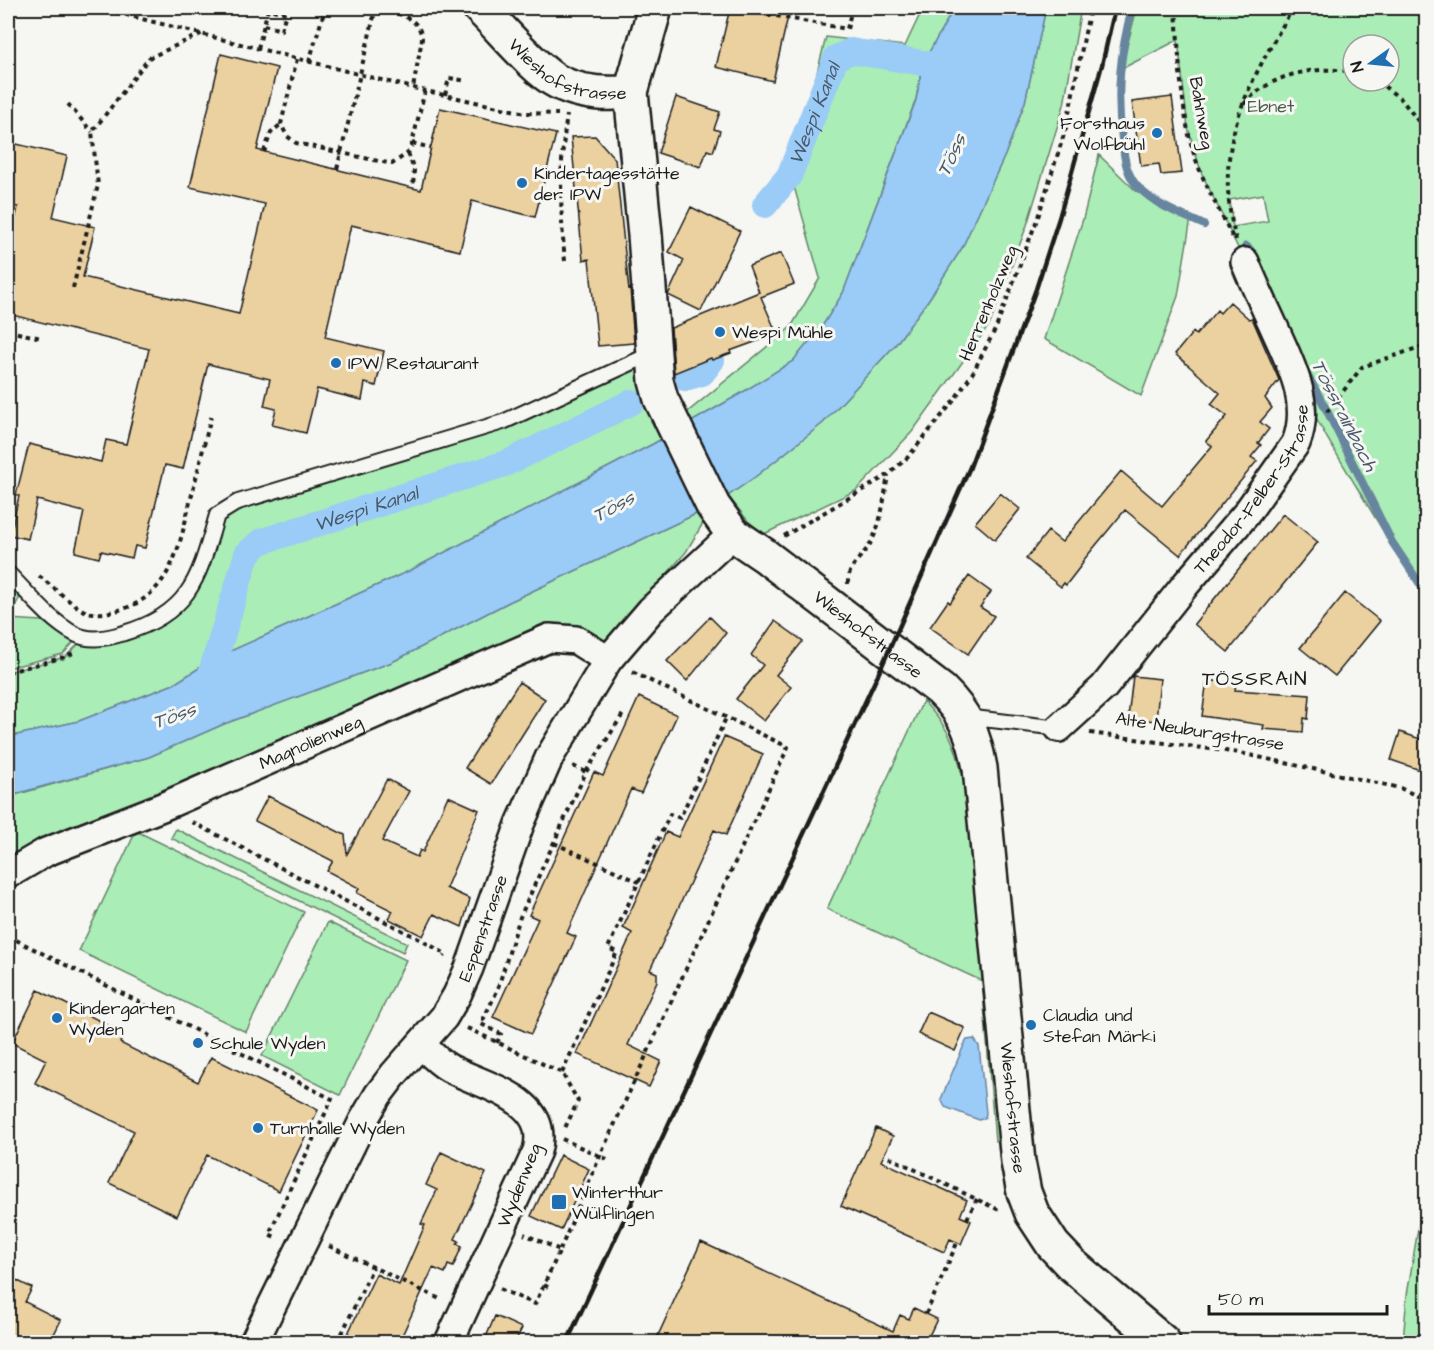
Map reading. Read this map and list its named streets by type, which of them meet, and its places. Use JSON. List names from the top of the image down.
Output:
{
  "streets": {
    "street": [
      "Wieshofstrasse",
      "Theodor-Felber-Strasse",
      "Magnolienweg",
      "Espenstrasse",
      "Wydenweg"
    ],
    "path": ["Bahnweg", "Herrenholzweg", "Alte Neuburgstrasse"]
  },
  "crossings": [
    ["Wieshofstrasse", "Herrenholzweg"],
    ["Wieshofstrasse", "Espenstrasse"],
    ["Bahnweg", "Theodor-Felber-Strasse"],
    ["Theodor-Felber-Strasse", "Alte Neuburgstrasse"],
    ["Magnolienweg", "Espenstrasse"],
    ["Espenstrasse", "Wydenweg"]
  ],
  "districts": ["TÖSSRAIN"],
  "water": ["Wespi Kanal", "Töss", "Tössrainbach"],
  "parks": ["Ebnet"],
  "places": {
    "other": [
      "Forsthaus Wolfbühl",
      "Kindertagesstätte der IPW",
      "Wespi Mühle",
      "IPW Restaurant",
      "Kindergarten Wyden",
      "Claudia und Stefan Märki",
      "Schule Wyden",
      "Turnhalle Wyden"
    ],
    "transit": ["Winterthur Wülflingen"]
  },
  "scale_bar": "50 m",
  "north": "left"
}
